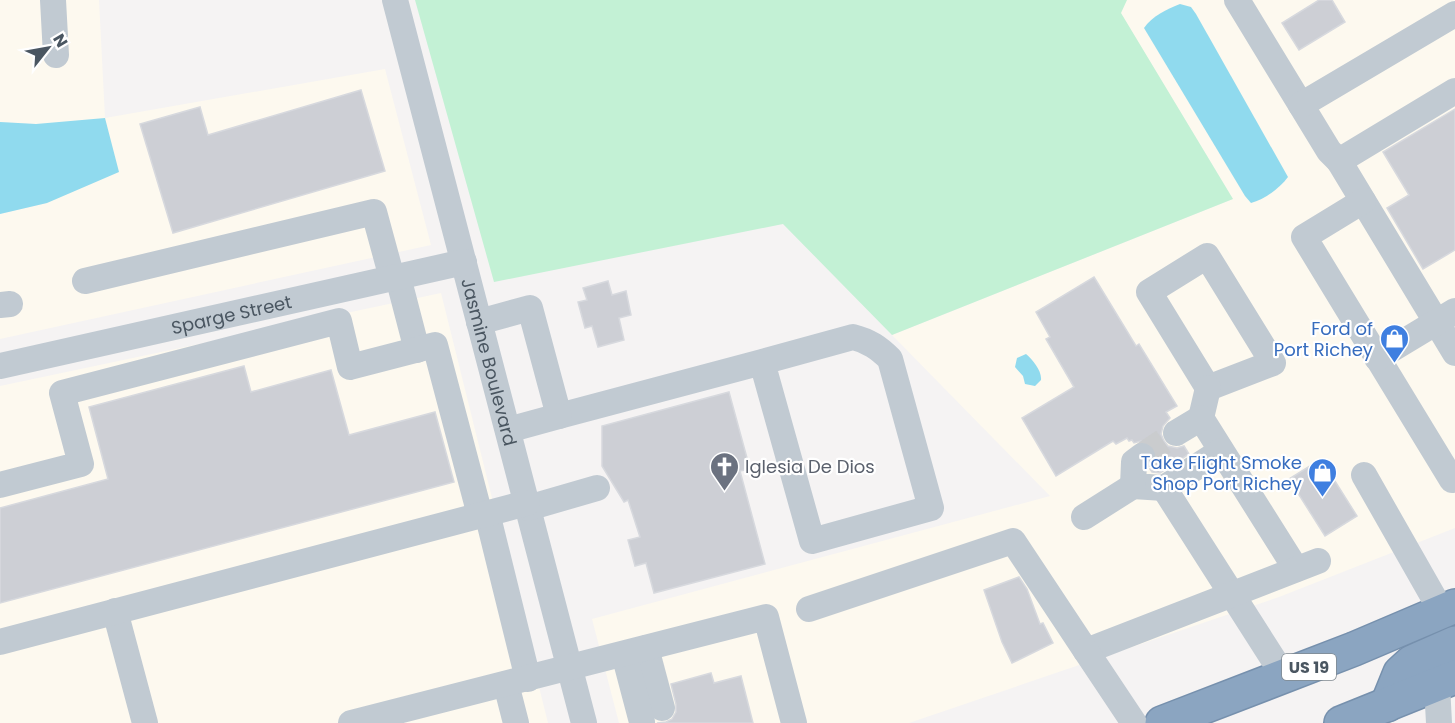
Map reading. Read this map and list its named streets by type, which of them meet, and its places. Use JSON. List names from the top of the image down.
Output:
{
  "streets": {
    "highway": ["US 19"],
    "street": ["Sparge Street", "Jasmine Boulevard"]
  },
  "crossings": [
    ["Sparge Street", "Jasmine Boulevard"]
  ],
  "places": {
    "shop": ["Ford of Port Richey", "Take Flight Smoke Shop Port Richey"],
    "church": ["Iglesia De Dios"]
  },
  "north": "top right"
}
